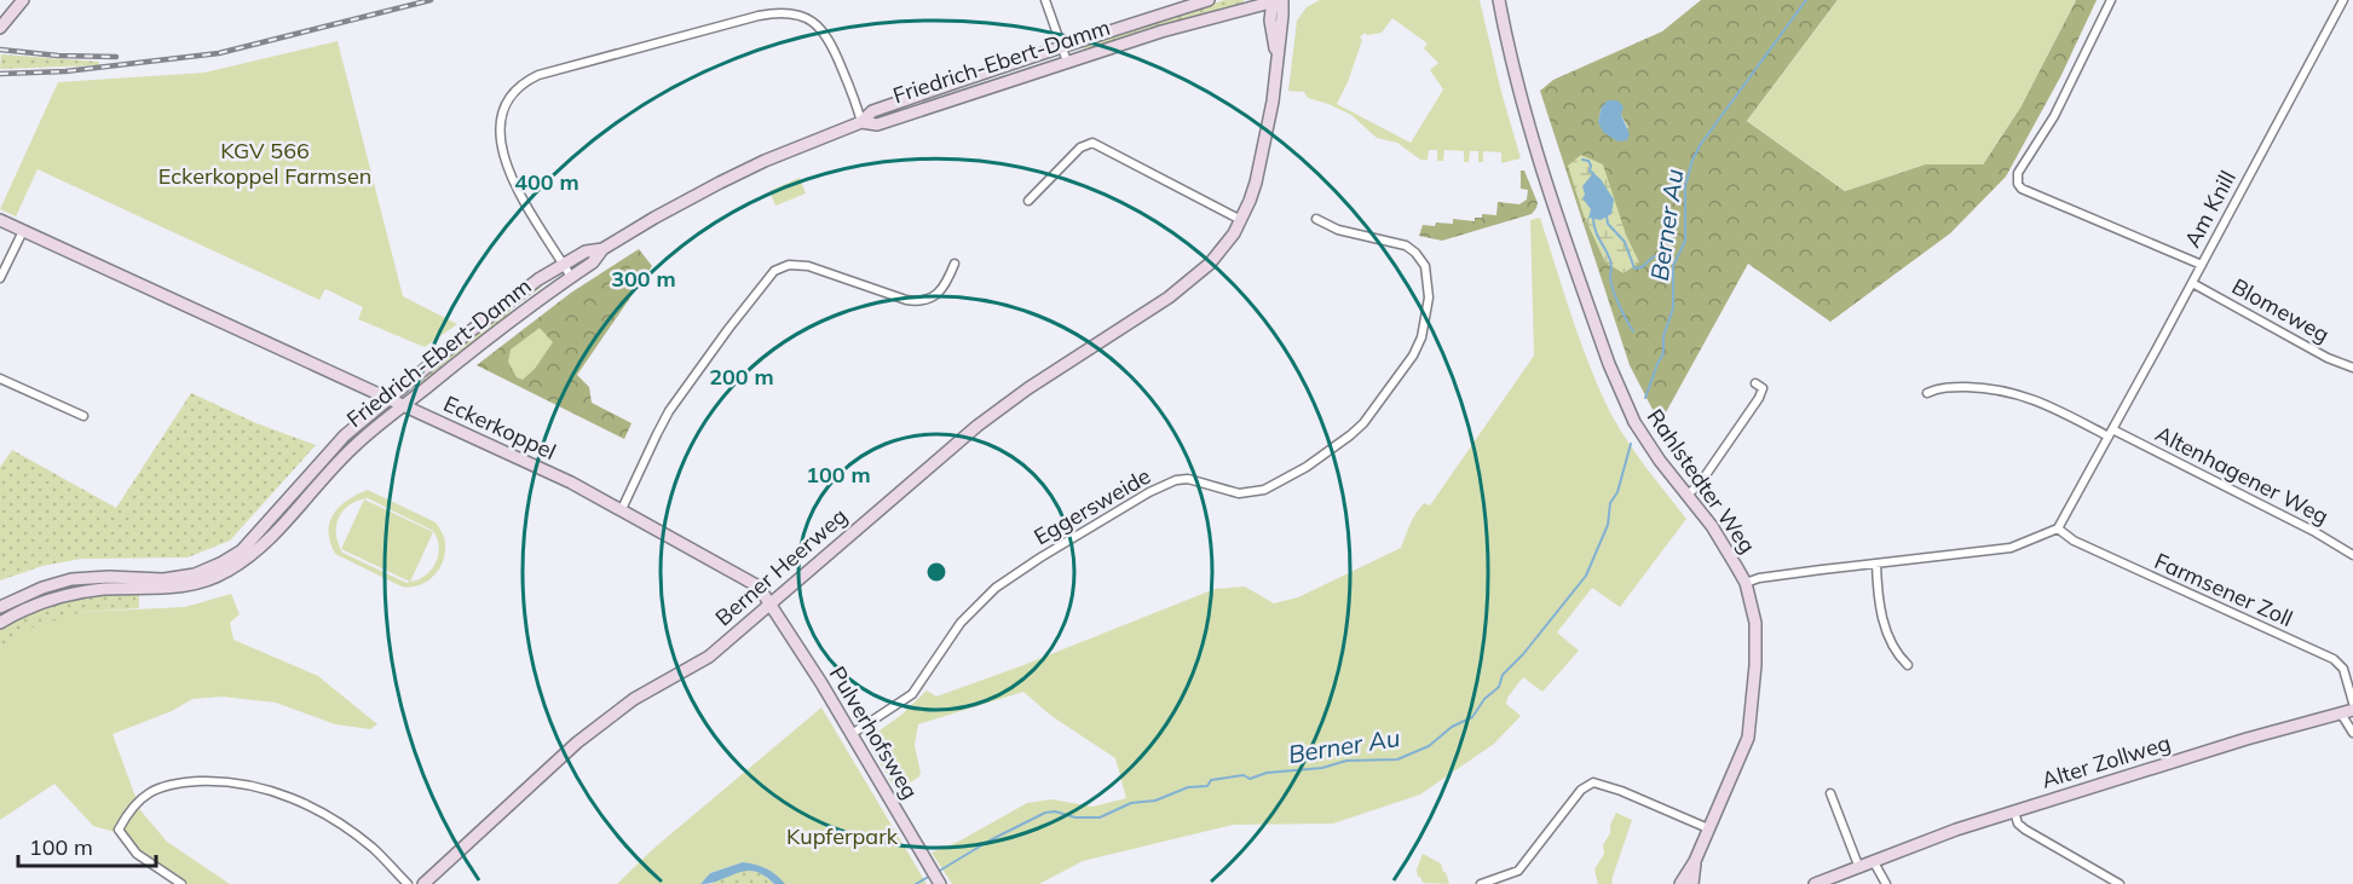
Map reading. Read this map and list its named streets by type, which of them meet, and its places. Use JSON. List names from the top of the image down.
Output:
{
  "streets": {
    "main road": [
      "Friedrich-Ebert-Damm",
      "Eckerkoppel",
      "Rahlstedter Weg",
      "Berner Heerweg",
      "Pulverhofsweg",
      "Alter Zollweg"
    ],
    "street": [
      "Am Knill",
      "Blomeweg",
      "Altenhagener Weg",
      "Eggersweide",
      "Farmsener Zoll"
    ]
  },
  "crossings": [
    ["Friedrich-Ebert-Damm", "Eckerkoppel"],
    ["Friedrich-Ebert-Damm", "Berner Heerweg"],
    ["Am Knill", "Blomeweg"],
    ["Am Knill", "Altenhagener Weg"],
    ["Am Knill", "Farmsener Zoll"],
    ["Eckerkoppel", "Berner Heerweg"],
    ["Eckerkoppel", "Pulverhofsweg"],
    ["Eggersweide", "Pulverhofsweg"],
    ["Berner Heerweg", "Pulverhofsweg"]
  ],
  "water": ["Berner Au"],
  "parks": ["KGV 566 Eckerkoppel Farmsen", "Kupferpark"],
  "scale_bar": "100 m",
  "rings": [
    "400 m",
    "300 m",
    "200 m",
    "100 m"
  ]
}
